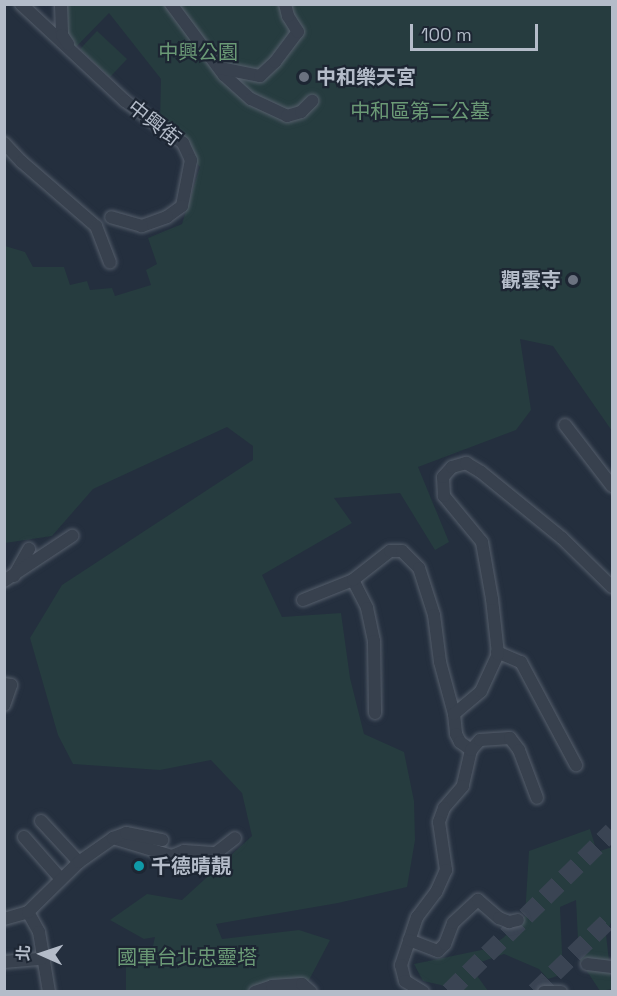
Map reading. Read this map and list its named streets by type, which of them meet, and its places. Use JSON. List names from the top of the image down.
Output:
{
  "streets": {
    "street": ["中興街"]
  },
  "parks": ["中興公園", "中和區第二公墓", "國軍台北忠靈塔"],
  "places": ["中和樂天宮", "觀雲寺", "千德晴靚"],
  "scale_bar": "100 m",
  "north": "left"
}
